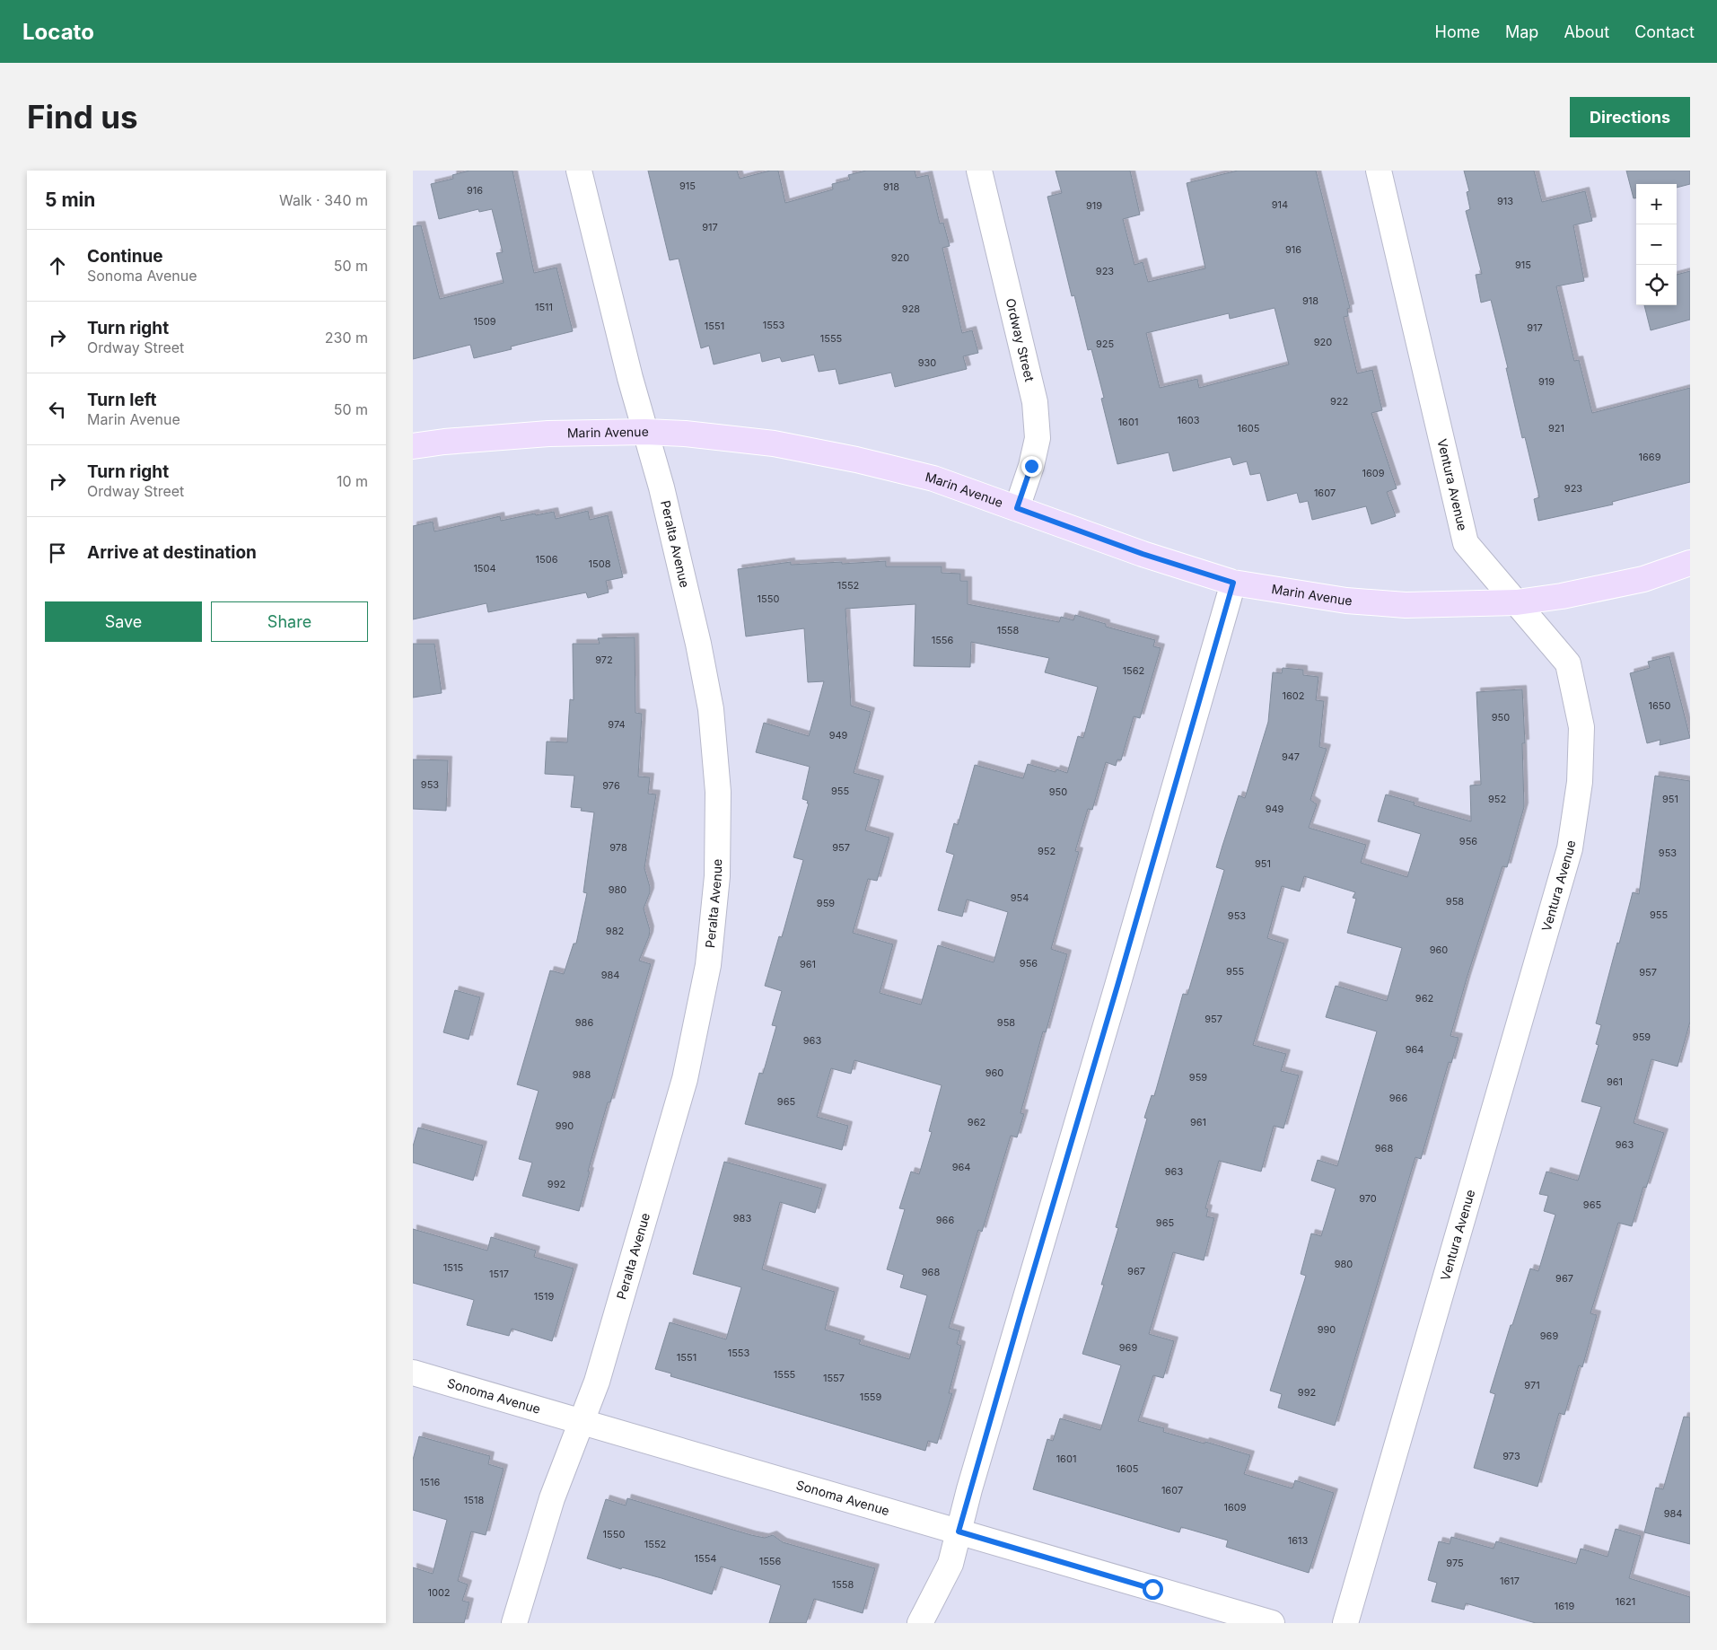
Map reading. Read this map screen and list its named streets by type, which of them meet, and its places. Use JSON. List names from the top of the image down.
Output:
{
  "streets": {
    "main road": ["Marin Avenue"],
    "street": [
      "Ordway Street",
      "Ventura Avenue",
      "Peralta Avenue",
      "Sonoma Avenue"
    ]
  },
  "crossings": [
    ["Ordway Street", "Marin Avenue"],
    ["Marin Avenue", "Ventura Avenue"],
    ["Marin Avenue", "Peralta Avenue"],
    ["Peralta Avenue", "Sonoma Avenue"]
  ],
  "house_numbers": [
    "915",
    "918",
    "916",
    "913",
    "914",
    "919",
    "917",
    "916",
    "920",
    "915",
    "923",
    "918",
    "1511",
    "928",
    "1509",
    "1553",
    "1551",
    "917",
    "1555",
    "920",
    "925",
    "930",
    "919",
    "922",
    "1603",
    "1601",
    "1605",
    "921",
    "1669",
    "1609",
    "923",
    "1607",
    "1506",
    "1508",
    "1504",
    "1552",
    "1550",
    "1558",
    "1556",
    "972",
    "1562",
    "1602",
    "1650",
    "950",
    "974",
    "949",
    "947",
    "953",
    "976",
    "955",
    "950",
    "952",
    "951",
    "949",
    "956",
    "978",
    "957",
    "952",
    "953",
    "951",
    "980",
    "954",
    "958",
    "959",
    "955",
    "953",
    "982",
    "960",
    "956",
    "961",
    "955",
    "957",
    "984",
    "962",
    "957",
    "986",
    "958",
    "959",
    "963",
    "964",
    "960",
    "988",
    "959",
    "961",
    "966",
    "965",
    "962",
    "961",
    "990",
    "963",
    "968",
    "964",
    "963",
    "992",
    "970",
    "965",
    "983",
    "966",
    "965",
    "980",
    "1515",
    "967",
    "968",
    "1517",
    "967",
    "1519",
    "990",
    "969",
    "969",
    "1553",
    "1551",
    "1555",
    "1557",
    "971",
    "992",
    "1559",
    "973",
    "1601",
    "1605",
    "1516",
    "1607",
    "1518",
    "1609",
    "984",
    "1550",
    "1613",
    "1552",
    "1554",
    "1556",
    "975",
    "1617",
    "1558",
    "1002",
    "1621",
    "1619"
  ],
  "page": {
    "header": "Locato",
    "nav": [
      "Home",
      "Map",
      "About",
      "Contact"
    ],
    "buttons": [
      "Directions",
      ["Save", "Share"]
    ],
    "title": "Find us",
    "heading": ["5 min", "Walk · 340 m"],
    "map_buttons": ["+", "−"],
    "list": [
      ["Continue", "Sonoma Avenue", "50 m"],
      ["Turn right", "Ordway Street", "230 m"],
      ["Turn left", "Marin Avenue", "50 m"],
      ["Turn right", "Ordway Street", "10 m"],
      "Arrive at destination"
    ]
  }
}
